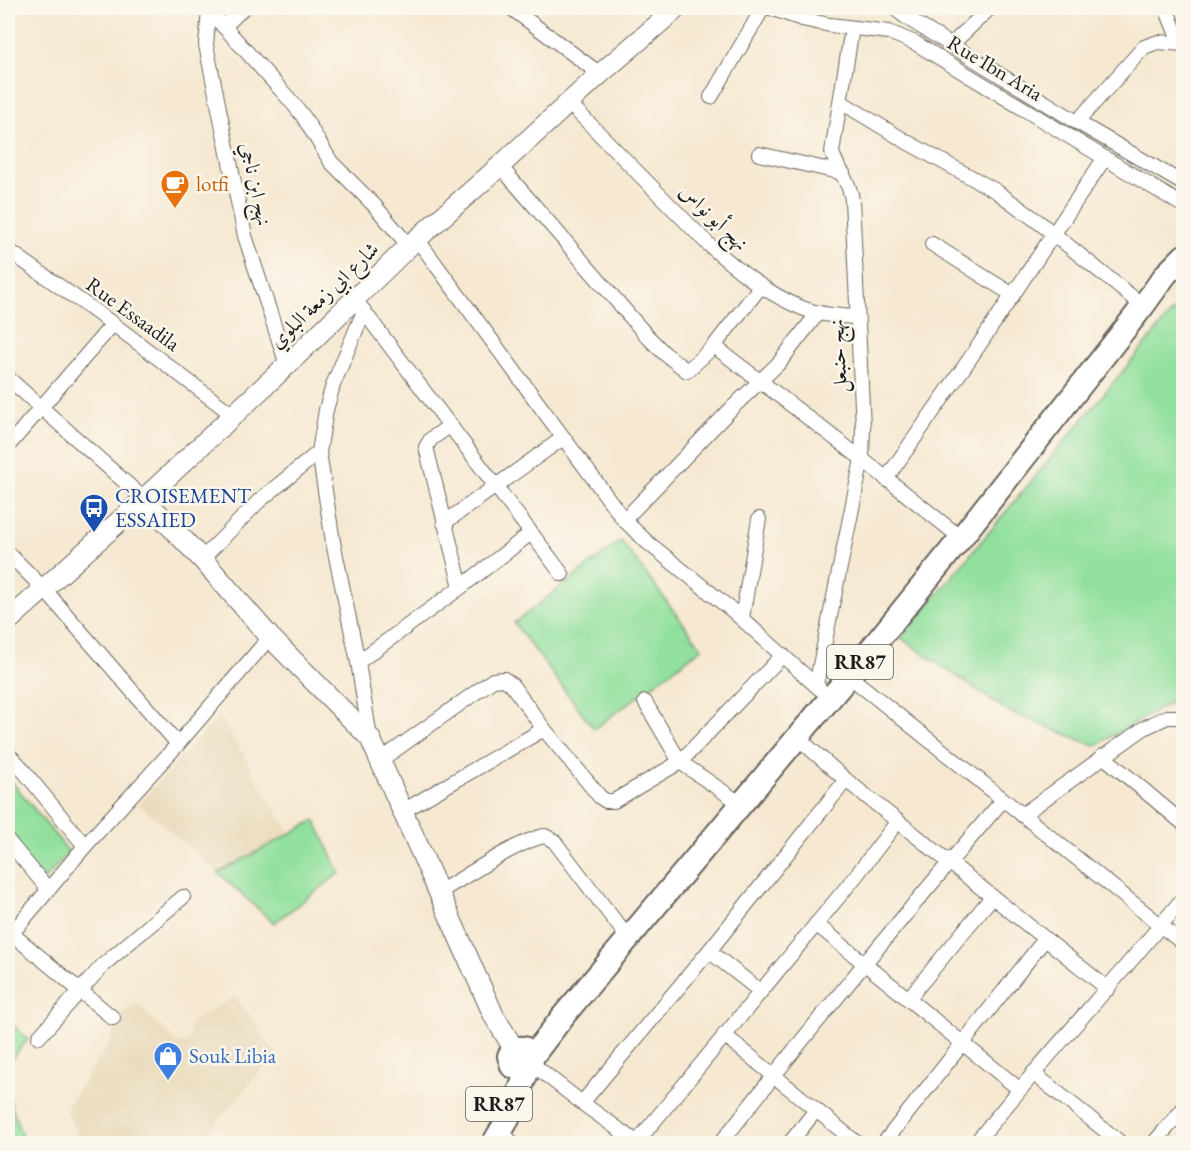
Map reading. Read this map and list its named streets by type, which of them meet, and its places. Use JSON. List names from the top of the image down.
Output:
{
  "streets": {
    "main road": ["شارع ابي زمعة البلوي", "RR87"],
    "street": [
      "Rue Ibn Aria",
      "نهج ابن ناجي",
      "نهج أبو نواس",
      "Rue Essaadila",
      "نهج حنبعل"
    ]
  },
  "crossings": [
    ["Rue Ibn Aria", "نهج حنبعل"],
    ["نهج ابن ناجي", "شارع ابي زمعة البلوي"],
    ["نهج أبو نواس", "شارع ابي زمعة البلوي"],
    ["نهج أبو نواس", "نهج حنبعل"],
    ["شارع ابي زمعة البلوي", "Rue Essaadila"],
    ["نهج حنبعل", "RR87"]
  ],
  "places": {
    "cafe": ["lotfi"],
    "bus stop": ["CROISEMENT ESSAIED"],
    "shop": ["Souk Libia"]
  }
}
